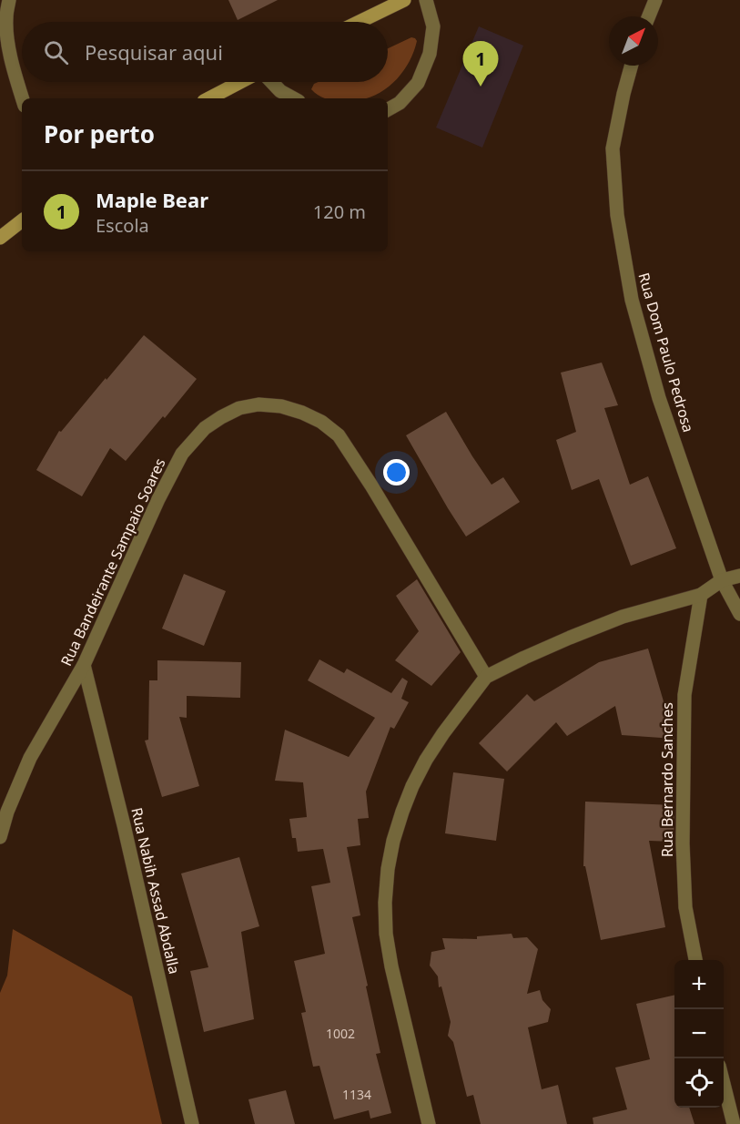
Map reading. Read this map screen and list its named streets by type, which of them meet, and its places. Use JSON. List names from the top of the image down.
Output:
{
  "streets": {
    "street": [
      "Rua Dom Paulo Pedrosa",
      "Rua Bandeirante Sampaio Soares",
      "Rua Bernardo Sanches",
      "Rua Nabih Assad Abdalla"
    ]
  },
  "crossings": [
    ["Rua Bandeirante Sampaio Soares", "Rua Nabih Assad Abdalla"]
  ],
  "house_numbers": ["1002", "1134"],
  "north": "top right",
  "page": {
    "search": "Pesquisar aqui",
    "pins": "1",
    "heading": "Por perto",
    "list": [
      {
        "mark": "1",
        "name": "Maple Bear",
        "note": "Escola",
        "value": "120 m"
      }
    ],
    "map_buttons": ["+", "−"]
  }
}
